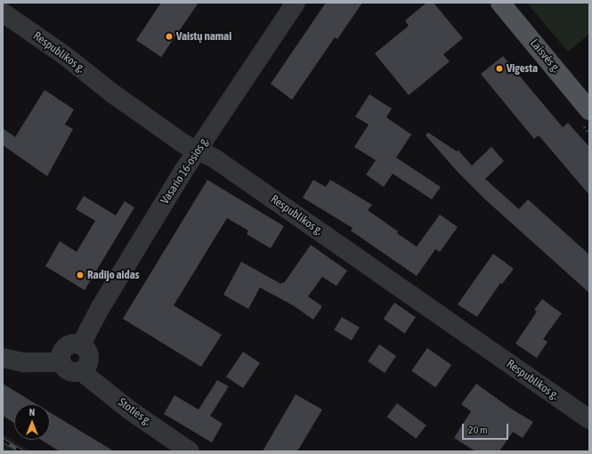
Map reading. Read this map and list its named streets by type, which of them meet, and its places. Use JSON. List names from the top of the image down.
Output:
{
  "streets": {
    "main road": ["Laisvės g."],
    "street": ["Respublikos g.", "Vasario 16-osios g.", "Stoties g."]
  },
  "crossings": [
    ["Respublikos g.", "Vasario 16-osios g."],
    ["Vasario 16-osios g.", "Stoties g."]
  ],
  "places": ["Vaistų namai", "Vigesta", "Radijo aidas"],
  "scale_bar": "20 m",
  "north": "top"
}
